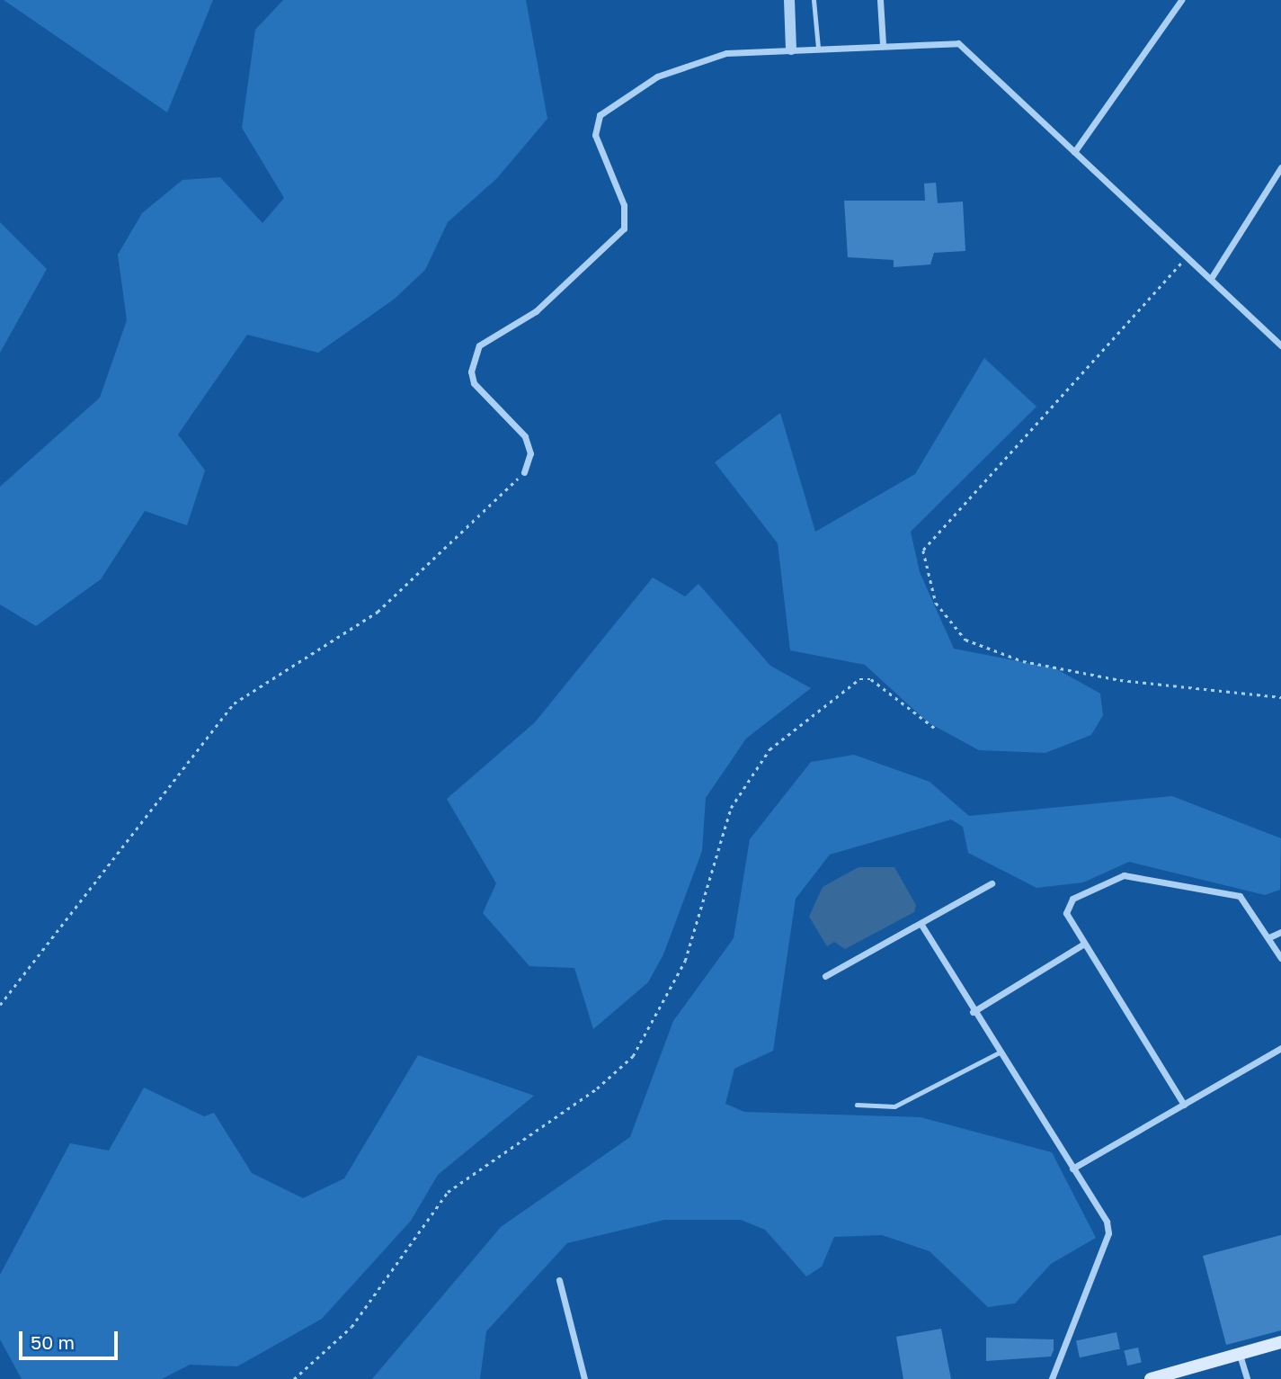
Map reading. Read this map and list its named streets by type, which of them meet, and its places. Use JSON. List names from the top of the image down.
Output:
{
  "scale_bar": "50 m"
}
